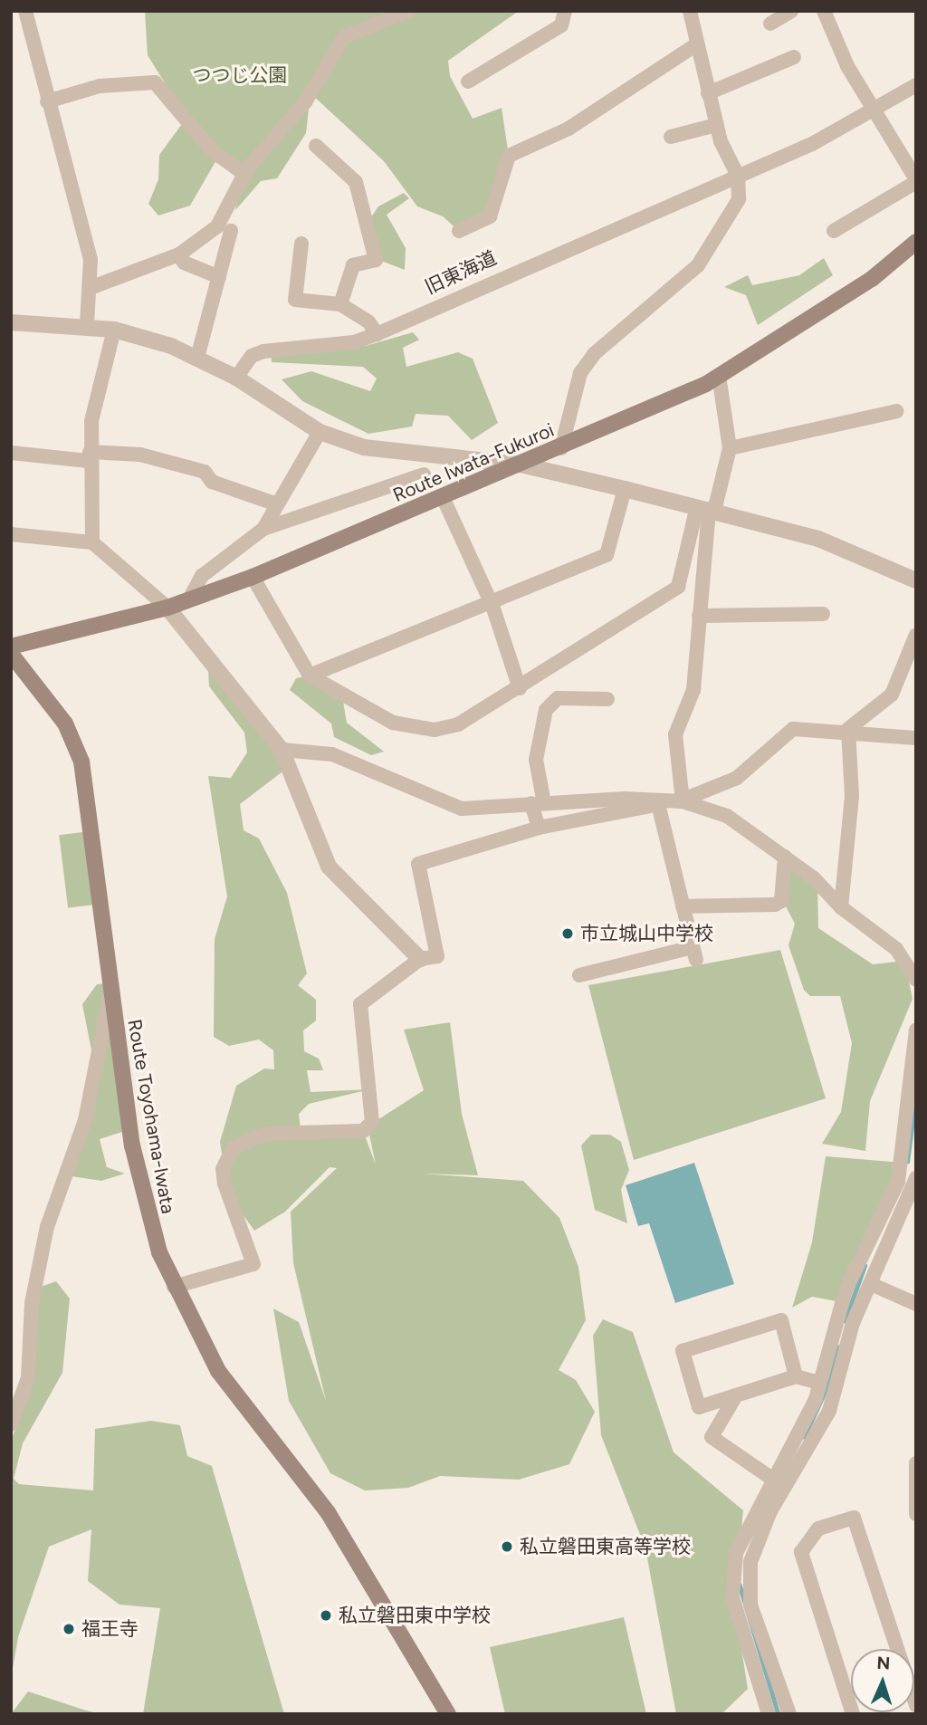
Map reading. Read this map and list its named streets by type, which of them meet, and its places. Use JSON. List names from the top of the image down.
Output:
{
  "streets": {
    "main road": ["Route Iwata-Fukuroi", "Route Toyohama-Iwata"],
    "street": ["旧東海道"]
  },
  "parks": ["つつじ公園"],
  "places": [
    "市立城山中学校",
    "私立磐田東高等学校",
    "私立磐田東中学校",
    "福王寺"
  ],
  "north": "top"
}
